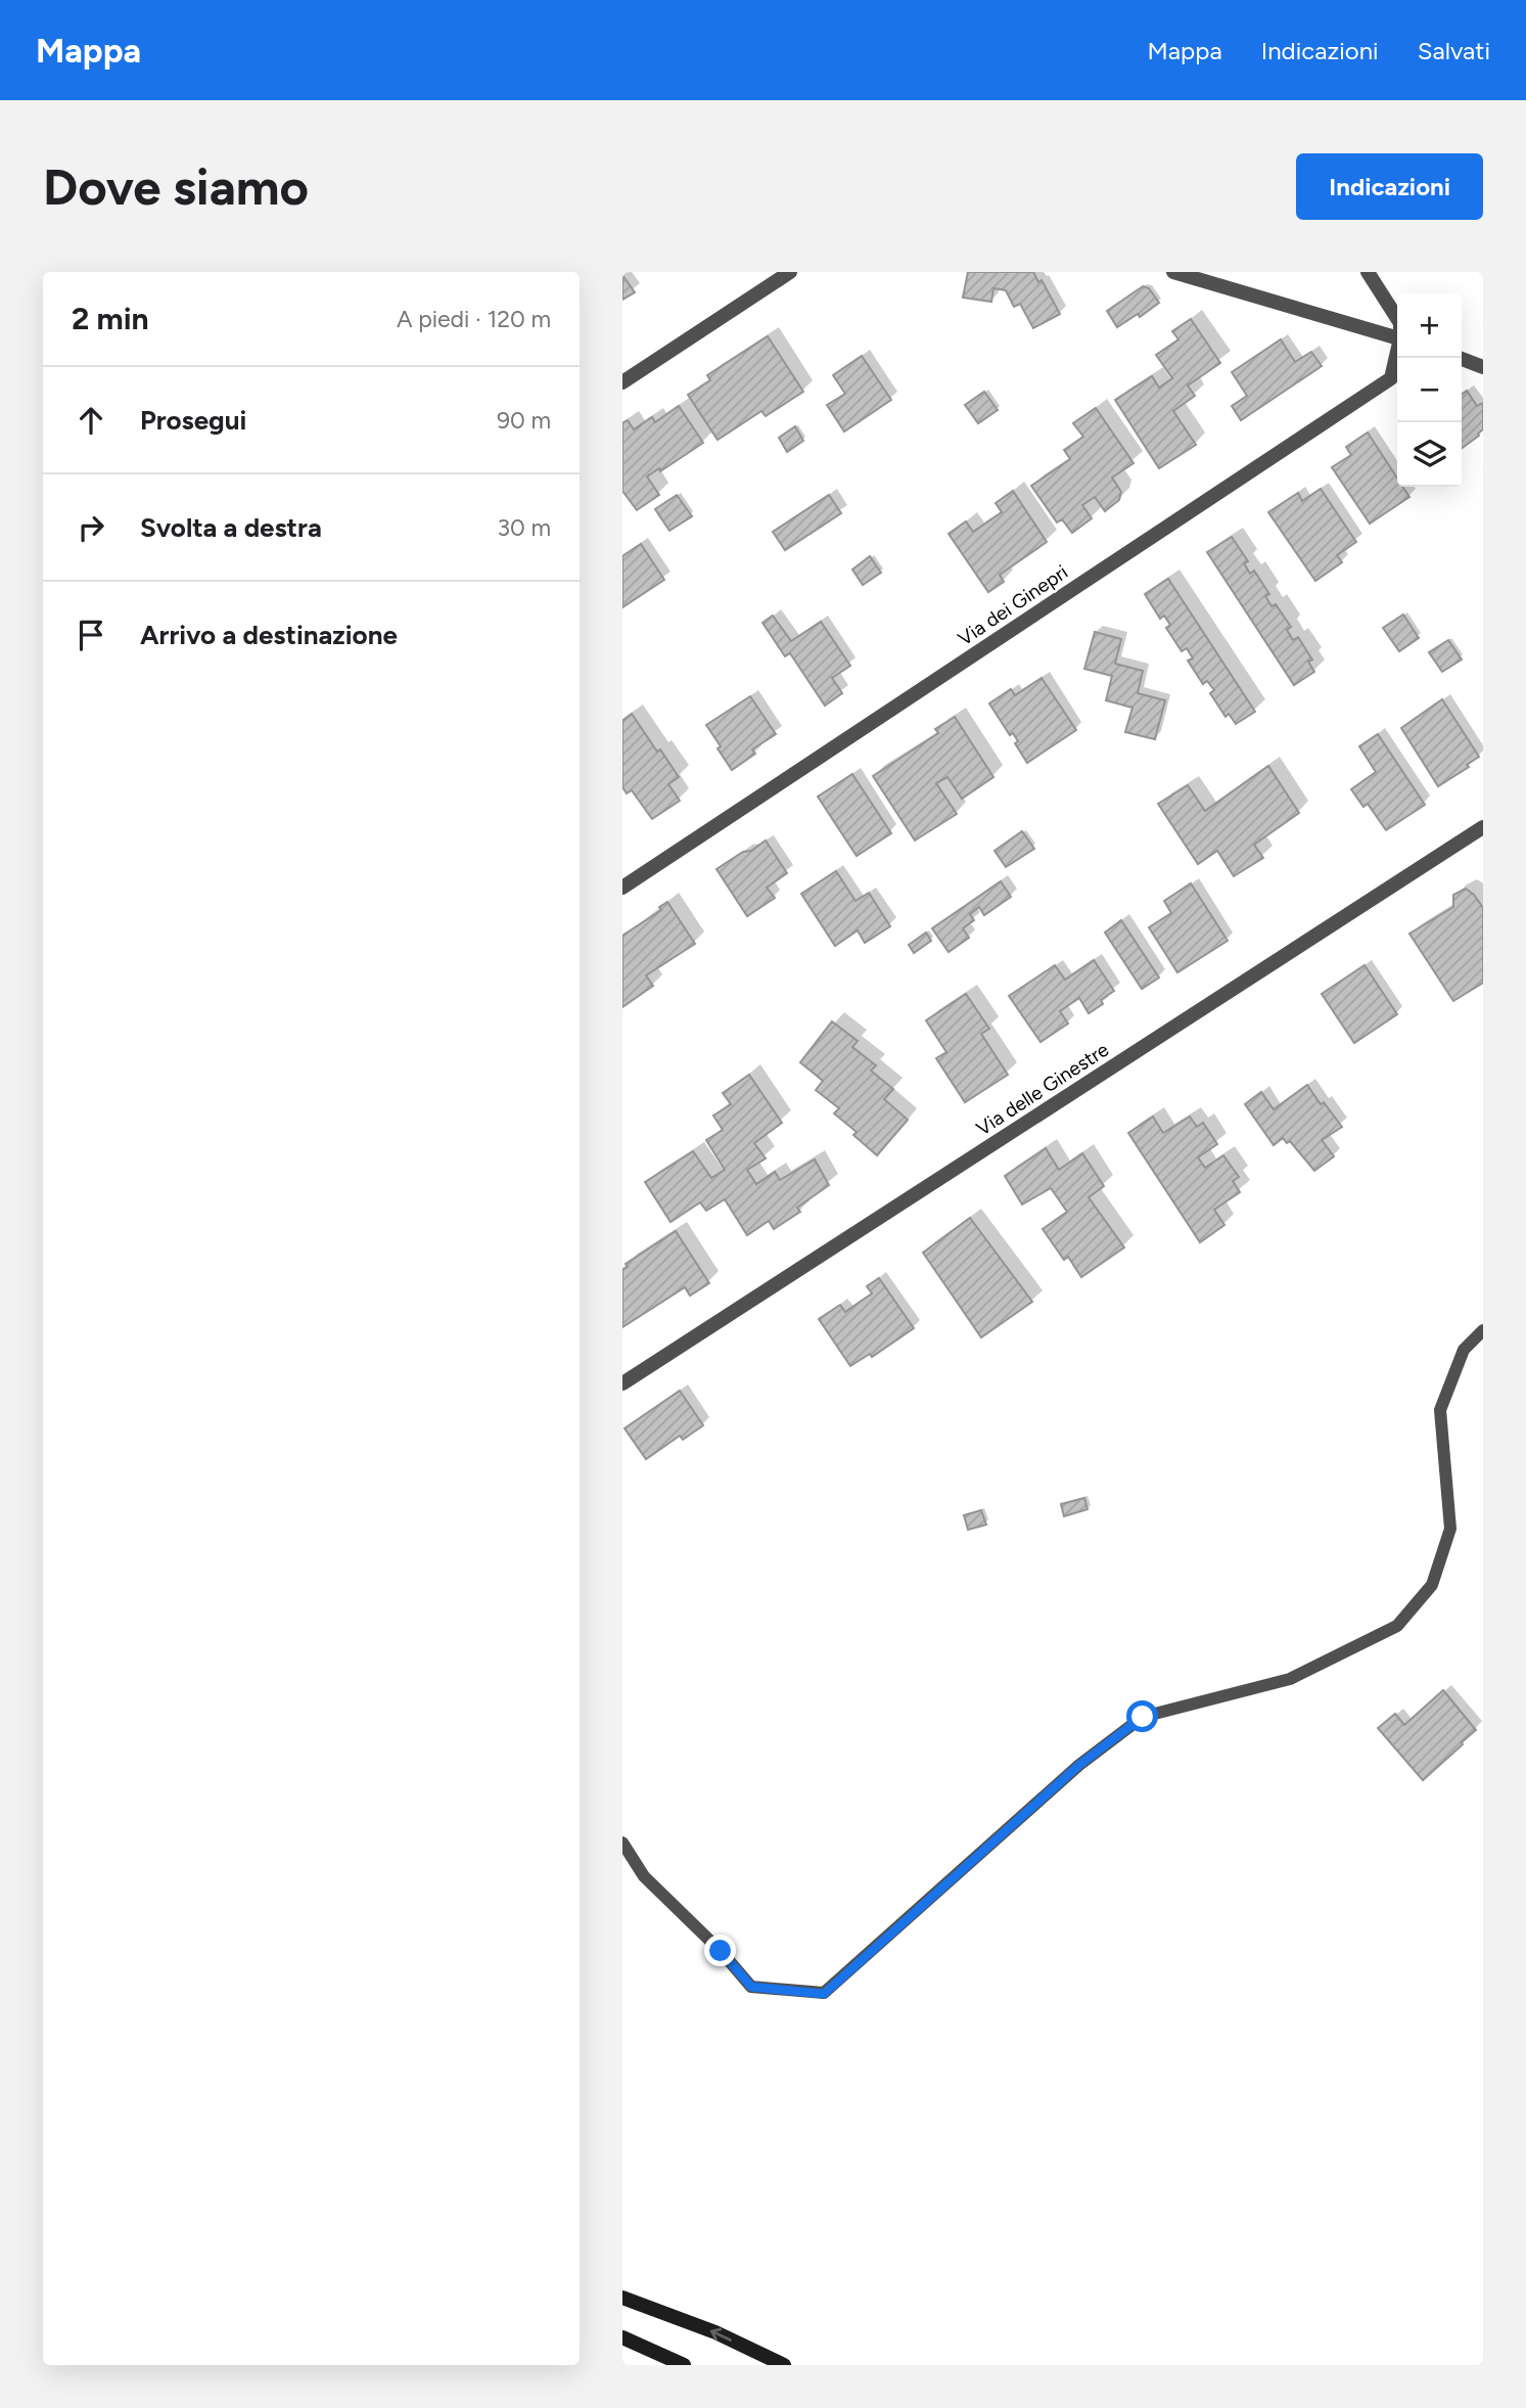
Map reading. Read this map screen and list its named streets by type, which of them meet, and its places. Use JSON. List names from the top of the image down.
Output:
{
  "streets": {
    "street": ["Via dei Ginepri", "Via delle Ginestre"]
  },
  "page": {
    "header": "Mappa",
    "nav": ["Mappa", "Indicazioni", "Salvati"],
    "buttons": "Indicazioni",
    "title": "Dove siamo",
    "heading": ["2 min", "A piedi · 120 m"],
    "map_buttons": ["+", "−"],
    "list": [
      ["Prosegui", "90 m"],
      ["Svolta a destra", "30 m"],
      "Arrivo a destinazione"
    ]
  }
}
